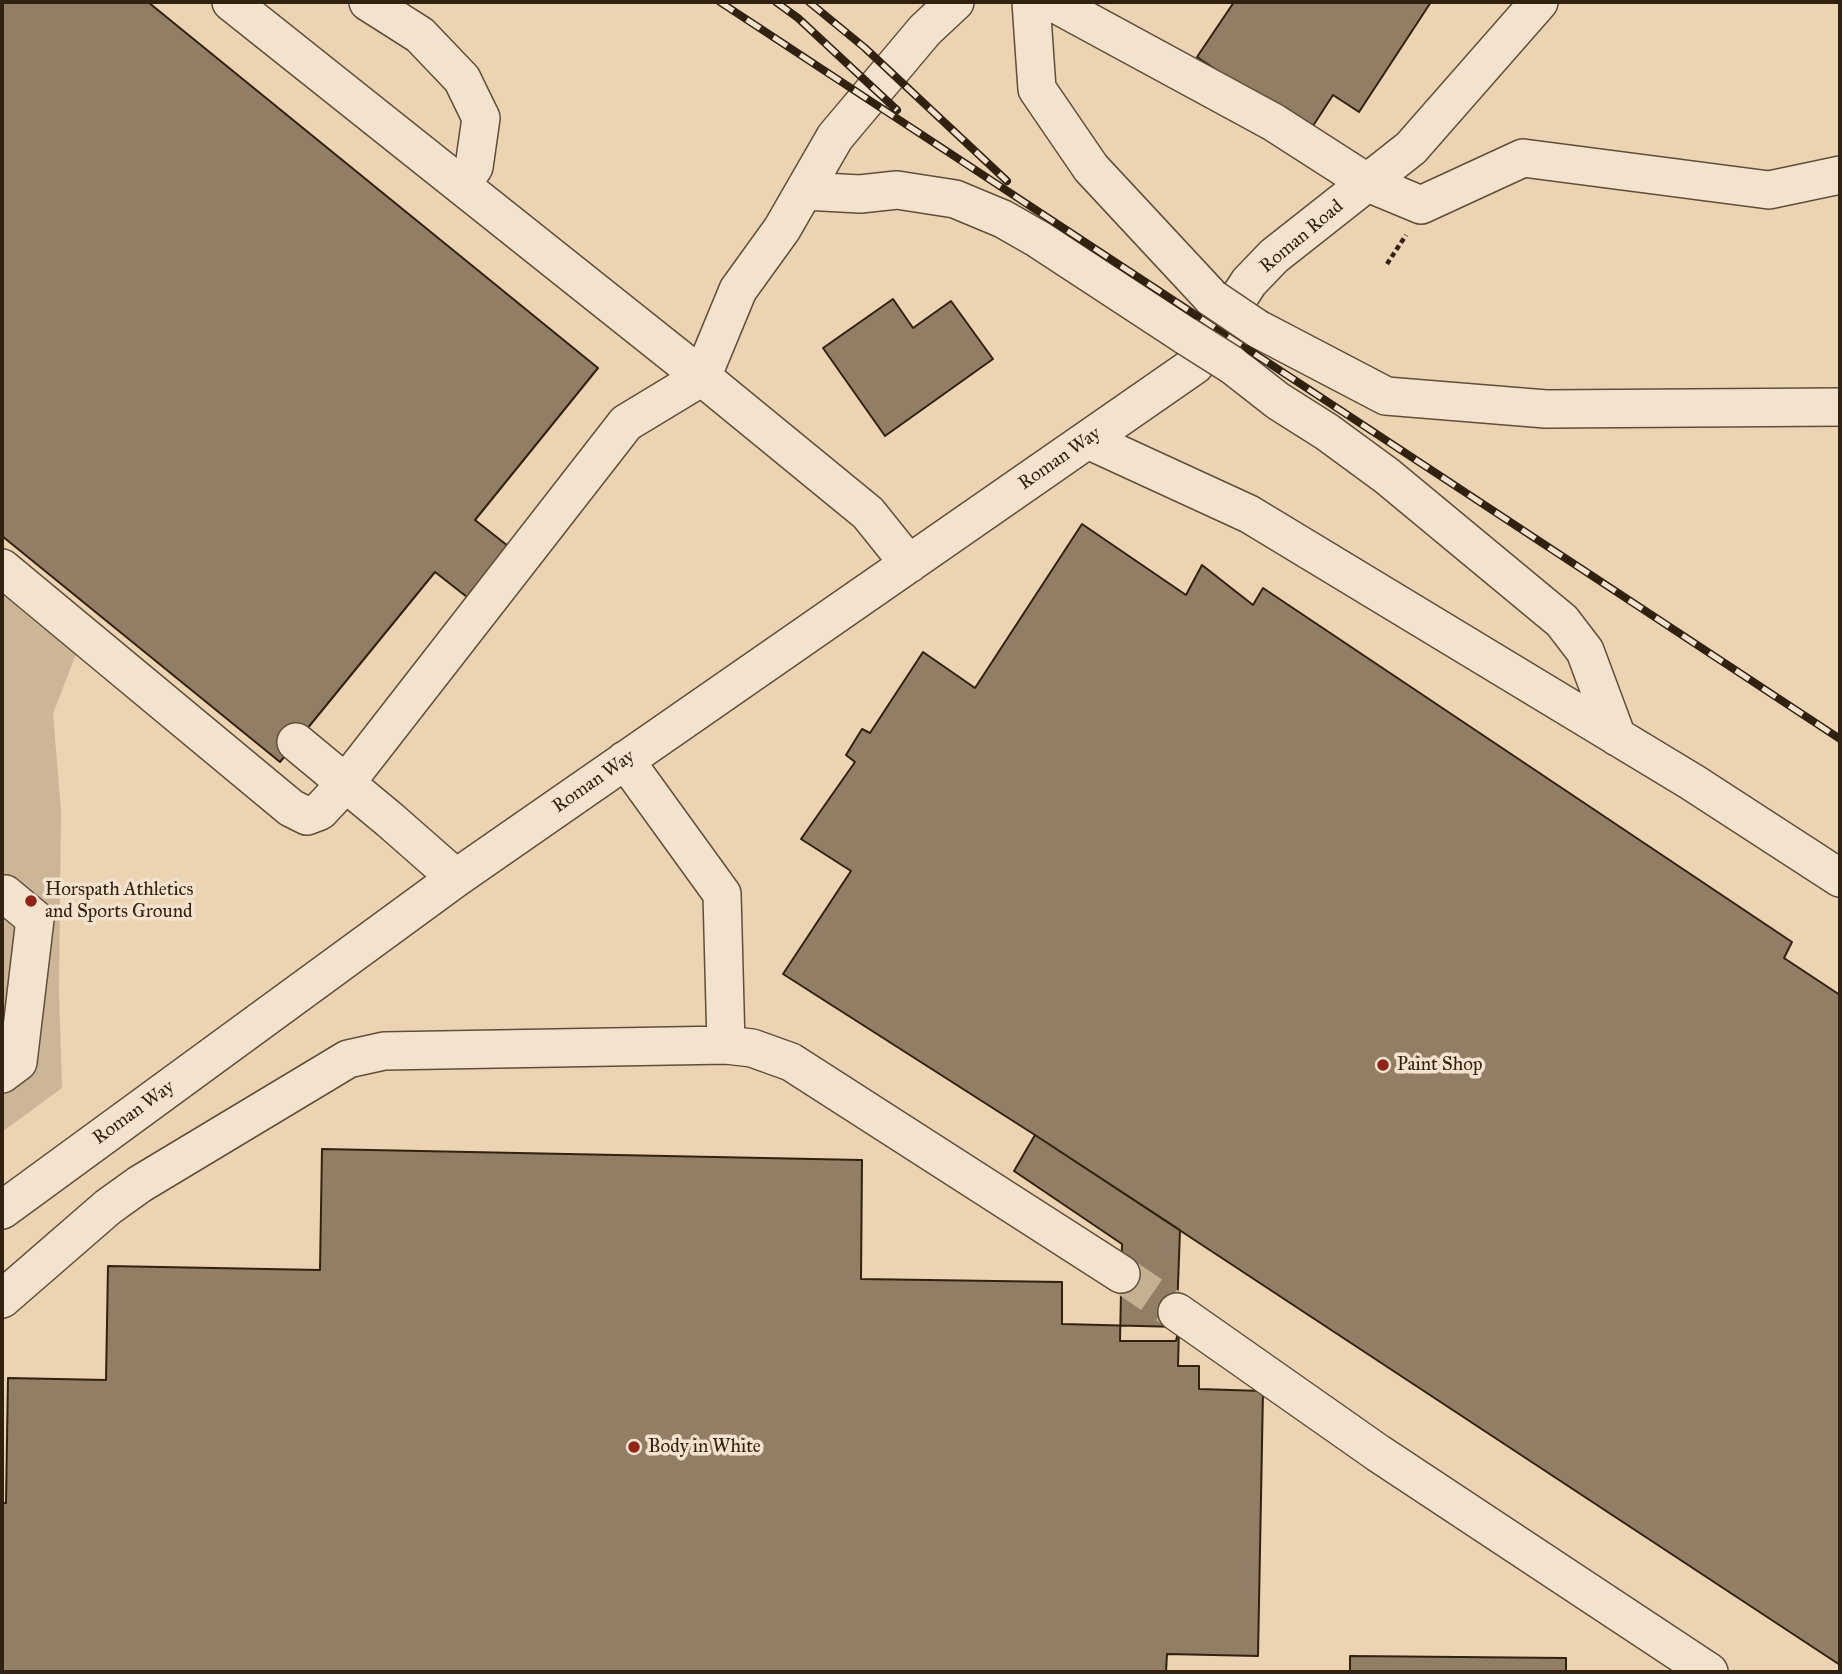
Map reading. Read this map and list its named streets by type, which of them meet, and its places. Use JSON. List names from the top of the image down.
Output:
{
  "streets": {
    "street": ["Roman Road", "Roman Way"]
  },
  "crossings": [
    ["Roman Road", "Roman Way"]
  ],
  "places": ["Horspath Athletics and Sports Ground", "Paint Shop", "Body in White"]
}
